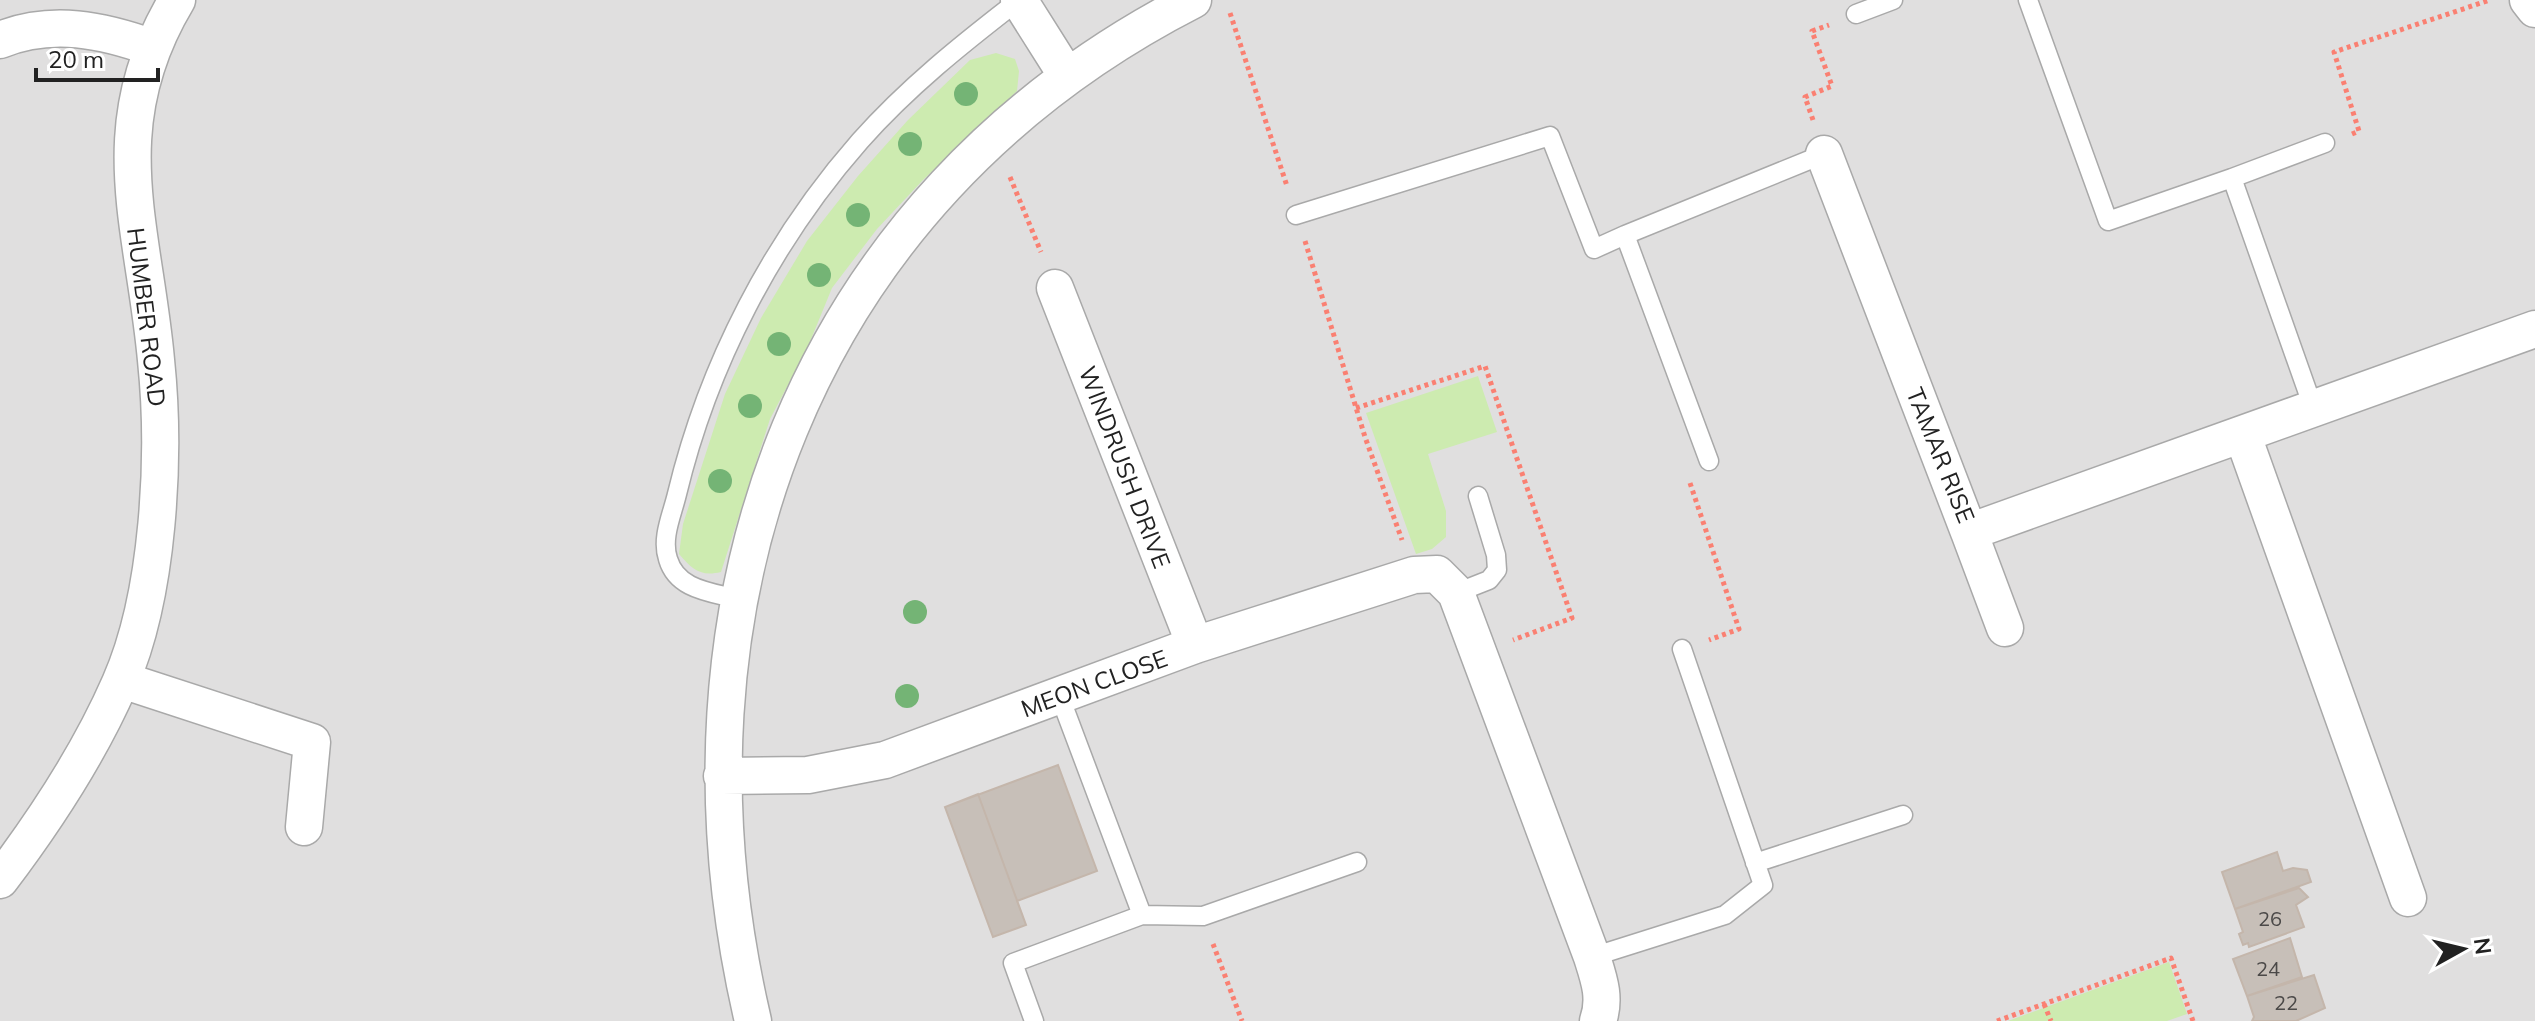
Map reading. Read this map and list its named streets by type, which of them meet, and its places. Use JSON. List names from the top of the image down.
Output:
{
  "streets": {
    "street": [
      "HUMBER ROAD",
      "TAMAR RISE",
      "WINDRUSH DRIVE",
      "MEON CLOSE"
    ]
  },
  "crossings": [
    ["WINDRUSH DRIVE", "MEON CLOSE"]
  ],
  "house_numbers": ["26", "24", "22"],
  "scale_bar": "20 m",
  "north": "right"
}
